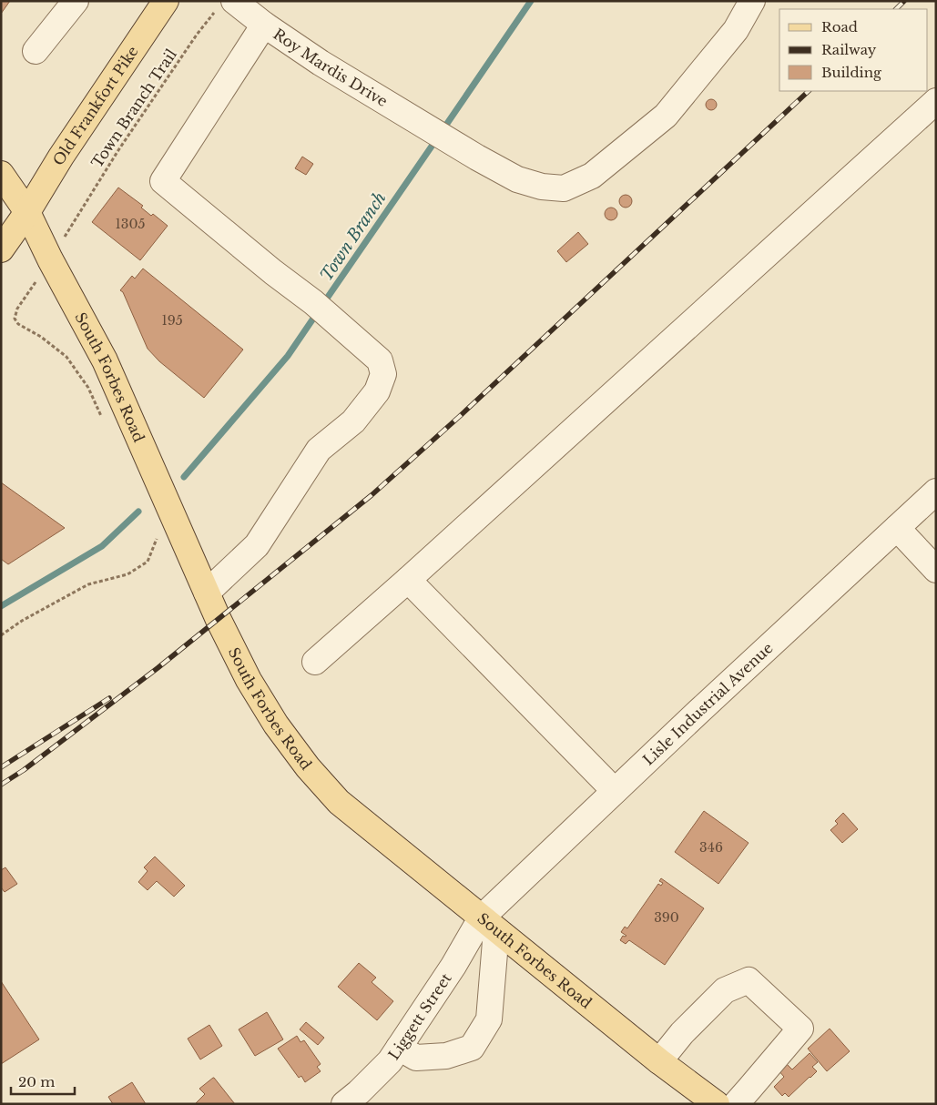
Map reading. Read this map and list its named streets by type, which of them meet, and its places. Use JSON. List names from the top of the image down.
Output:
{
  "streets": {
    "main road": ["Old Frankfort Pike", "South Forbes Road"],
    "street": ["Roy Mardis Drive", "Lisle Industrial Avenue", "Liggett Street"],
    "path": ["Town Branch Trail"]
  },
  "crossings": [
    ["Roy Mardis Drive", "Town Branch Trail"],
    ["Old Frankfort Pike", "South Forbes Road"],
    ["South Forbes Road", "Lisle Industrial Avenue"],
    ["South Forbes Road", "Liggett Street"],
    ["Lisle Industrial Avenue", "Liggett Street"]
  ],
  "water": ["Town Branch"],
  "house_numbers": [
    "1305",
    "195",
    "346",
    "390"
  ],
  "legend": ["Road", "Railway", "Building"],
  "scale_bar": "20 m"
}
